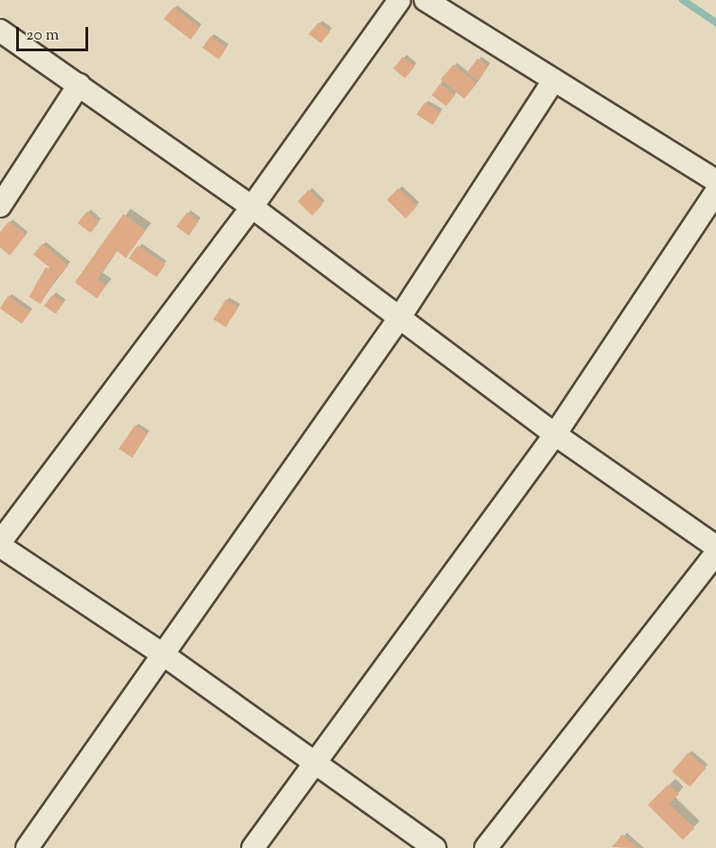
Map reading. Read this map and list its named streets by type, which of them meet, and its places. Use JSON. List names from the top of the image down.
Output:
{
  "scale_bar": "20 m"
}
